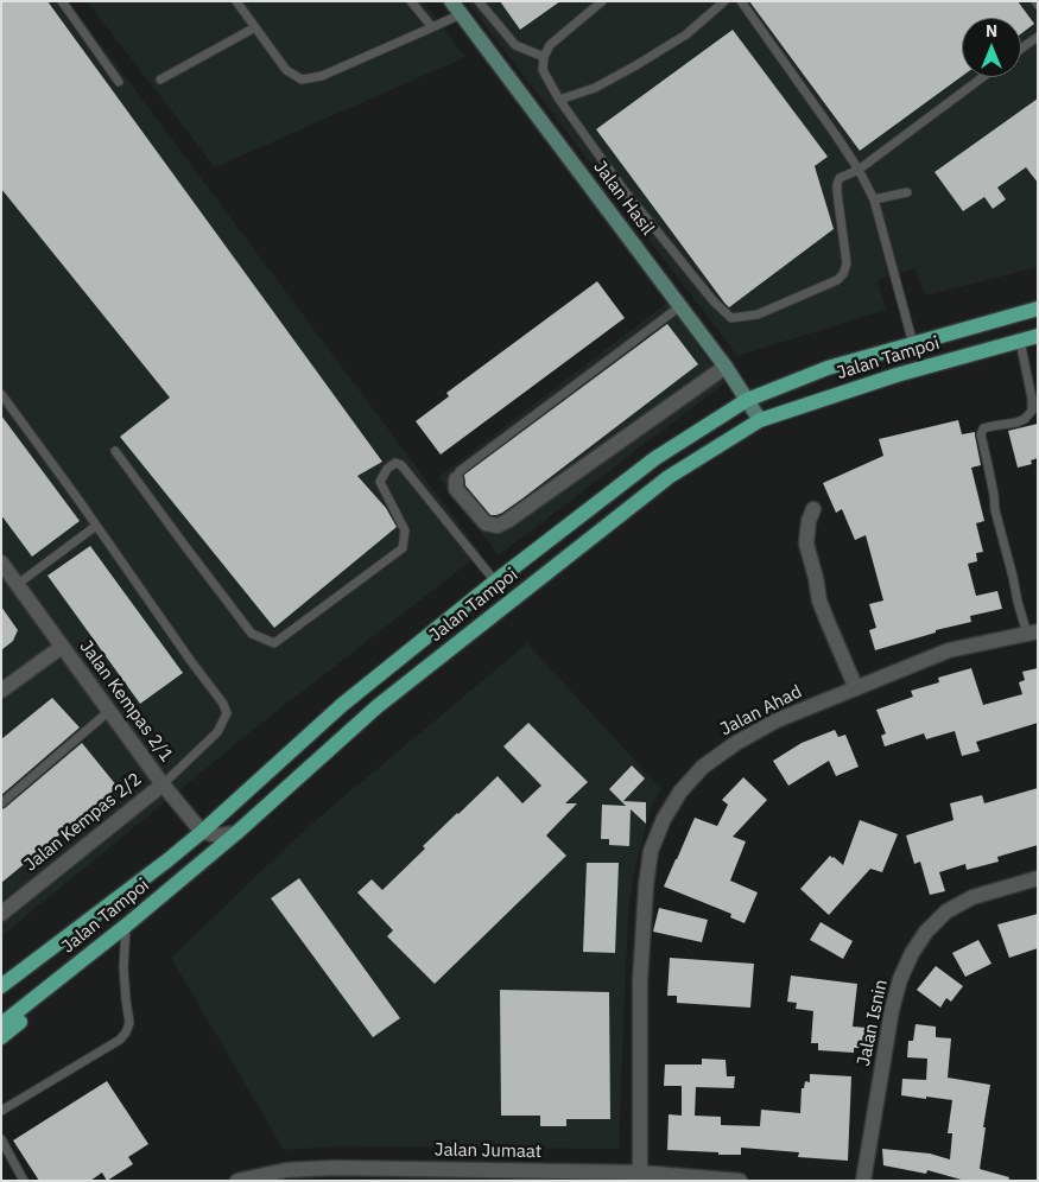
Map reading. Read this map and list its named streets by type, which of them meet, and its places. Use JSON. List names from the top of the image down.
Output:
{
  "streets": {
    "main road": ["Jalan Tampoi"],
    "street": [
      "Jalan Hasil",
      "Jalan Kempas 2/1",
      "Jalan Ahad",
      "Jalan Kempas 2/2",
      "Jalan Isnin",
      "Jalan Jumaat"
    ]
  },
  "crossings": [
    ["Jalan Hasil", "Jalan Tampoi"],
    ["Jalan Tampoi", "Jalan Kempas 2/1"],
    ["Jalan Kempas 2/1", "Jalan Kempas 2/2"],
    ["Jalan Ahad", "Jalan Jumaat"]
  ],
  "north": "top"
}
